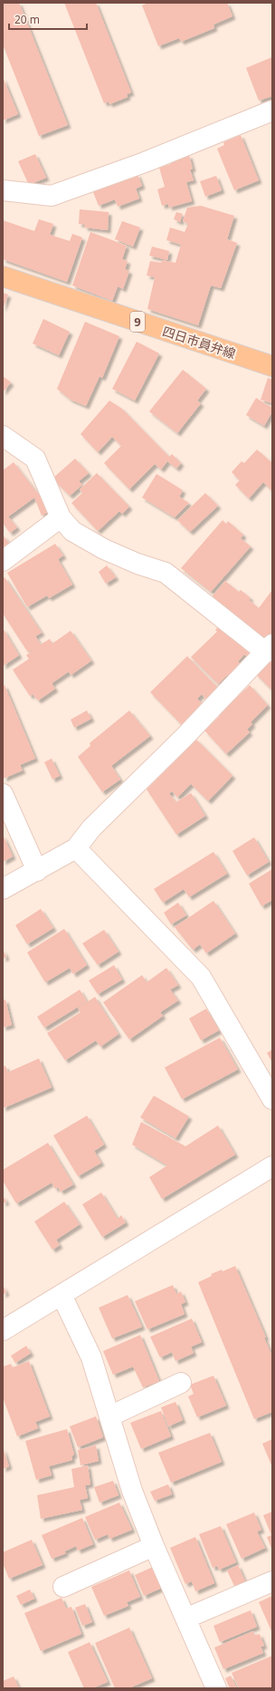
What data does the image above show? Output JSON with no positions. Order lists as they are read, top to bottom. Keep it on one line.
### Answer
{"streets":{"main road":["9","四日市員弁線"]},"scale_bar":"20 m"}
